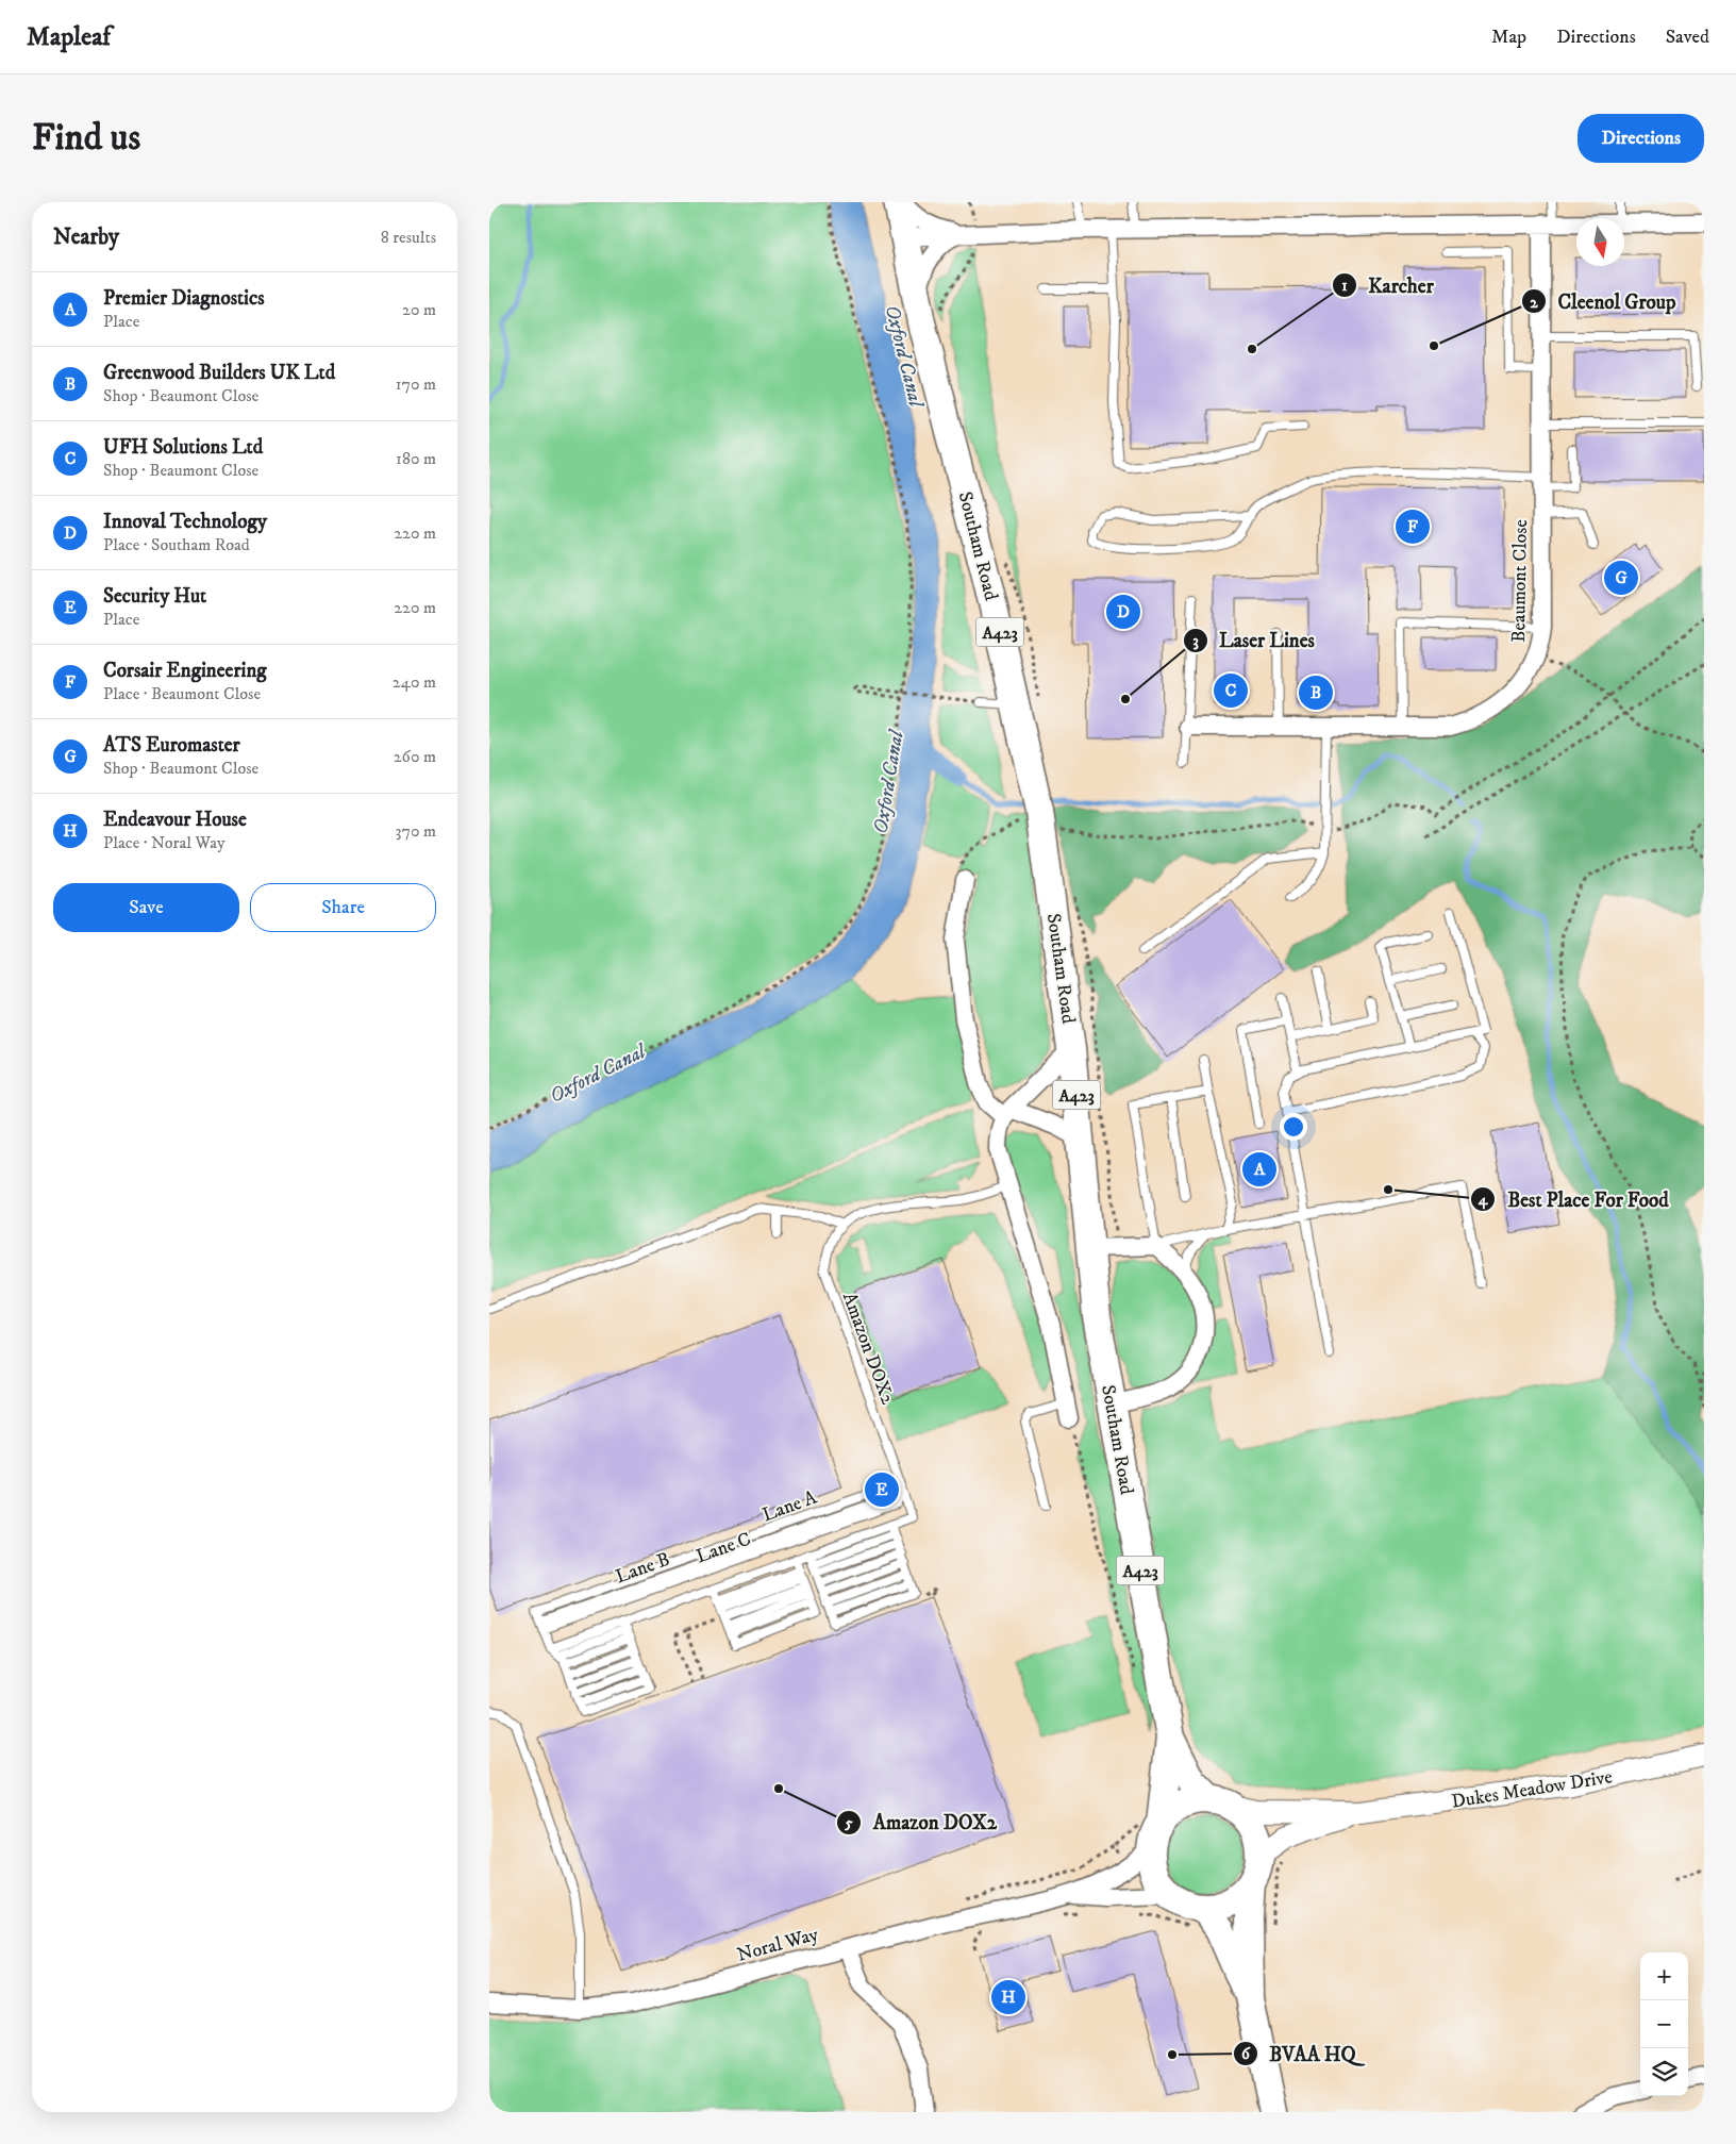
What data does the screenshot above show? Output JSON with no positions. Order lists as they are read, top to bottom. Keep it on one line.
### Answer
{"streets":{"highway":["Southam Road","A423"],"street":["Beaumont Close","Dukes Meadow Drive","Noral Way"],"lane":["Amazon DOX2","Lane A","Lane B"]},"crossings":[["Southam Road","Dukes Meadow Drive"],["Southam Road","Noral Way"],["Amazon DOX2","Lane A"],["Amazon DOX2","Lane B"],["Lane A","Lane B"],["Dukes Meadow Drive","Noral Way"]],"water":["Oxford Canal"],"places":["Cleenol Group","Karcher","Laser Lines","Best Place For Food","Amazon DOX2","BVAA HQ"],"north":"bottom","page":{"header":"Mapleaf","nav":["Map","Directions","Saved"],"buttons":["Directions",["Save","Share"]],"title":"Find us","heading":["Nearby","8 results"],"list":[{"mark":"A","name":"Premier Diagnostics","note":"Place","value":"20 m"},{"mark":"B","name":"Greenwood Builders UK Ltd","note":"Shop · Beaumont Close","value":"170 m"},{"mark":"C","name":"UFH Solutions Ltd","note":"Shop · Beaumont Close","value":"180 m"},{"mark":"D","name":"Innoval Technology","note":"Place · Southam Road","value":"220 m"},{"mark":"E","name":"Security Hut","note":"Place","value":"220 m"},{"mark":"F","name":"Corsair Engineering","note":"Place · Beaumont Close","value":"240 m"},{"mark":"G","name":"ATS Euromaster","note":"Shop · Beaumont Close","value":"260 m"},{"mark":"H","name":"Endeavour House","note":"Place · Noral Way","value":"370 m"}],"pins":["F","G","D","C","B","A","E","H"],"map_buttons":["+","−"]}}
